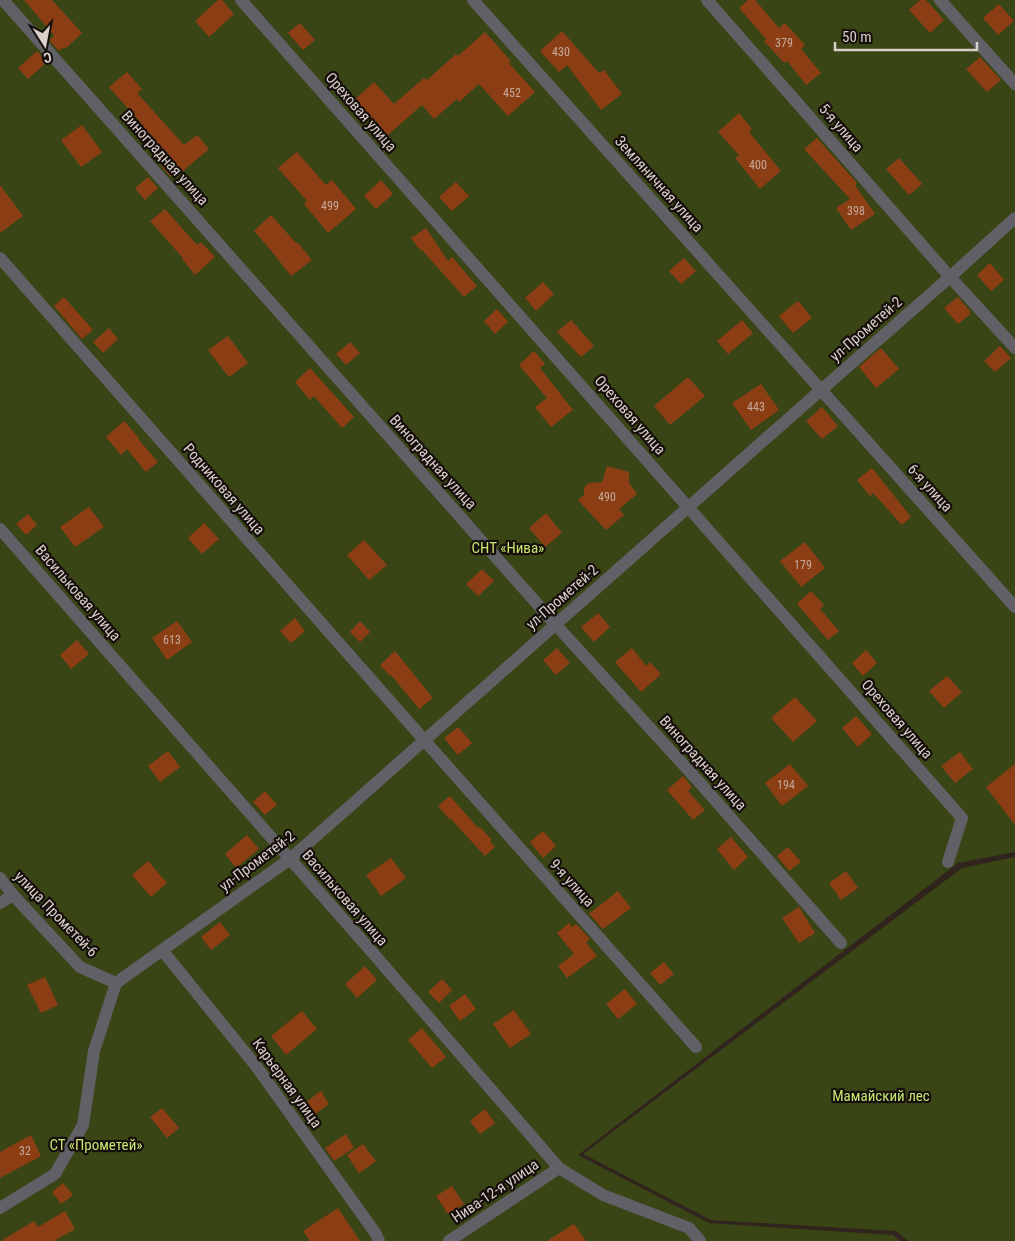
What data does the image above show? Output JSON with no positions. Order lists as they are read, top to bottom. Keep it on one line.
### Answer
{"streets":{"street":["Ореховая улица","5-я улица","Виноградная улица","Земляничная улица","ул-Прометей-2","6-я улица","Родниковая улица","Васильковая улица","9-я улица","улица Прометей-6","Карьерная улица","Нива-12-я улица"]},"crossings":[["Ореховая улица","ул-Прометей-2"],["5-я улица","ул-Прометей-2"],["Виноградная улица","ул-Прометей-2"],["Земляничная улица","ул-Прометей-2"],["Земляничная улица","6-я улица"],["ул-Прометей-2","6-я улица"],["ул-Прометей-2","Родниковая улица"],["ул-Прометей-2","Васильковая улица"],["ул-Прометей-2","9-я улица"],["ул-Прометей-2","улица Прометей-6"],["ул-Прометей-2","Карьерная улица"],["Родниковая улица","9-я улица"],["Васильковая улица","Нива-12-я улица"]],"parks":["СНТ «Нива»","Мамайский лес","СТ «Прометей»"],"house_numbers":["379","430","452","400","499","398","443","490","179","613","194","32"],"scale_bar":"50 m","north":"bottom"}
